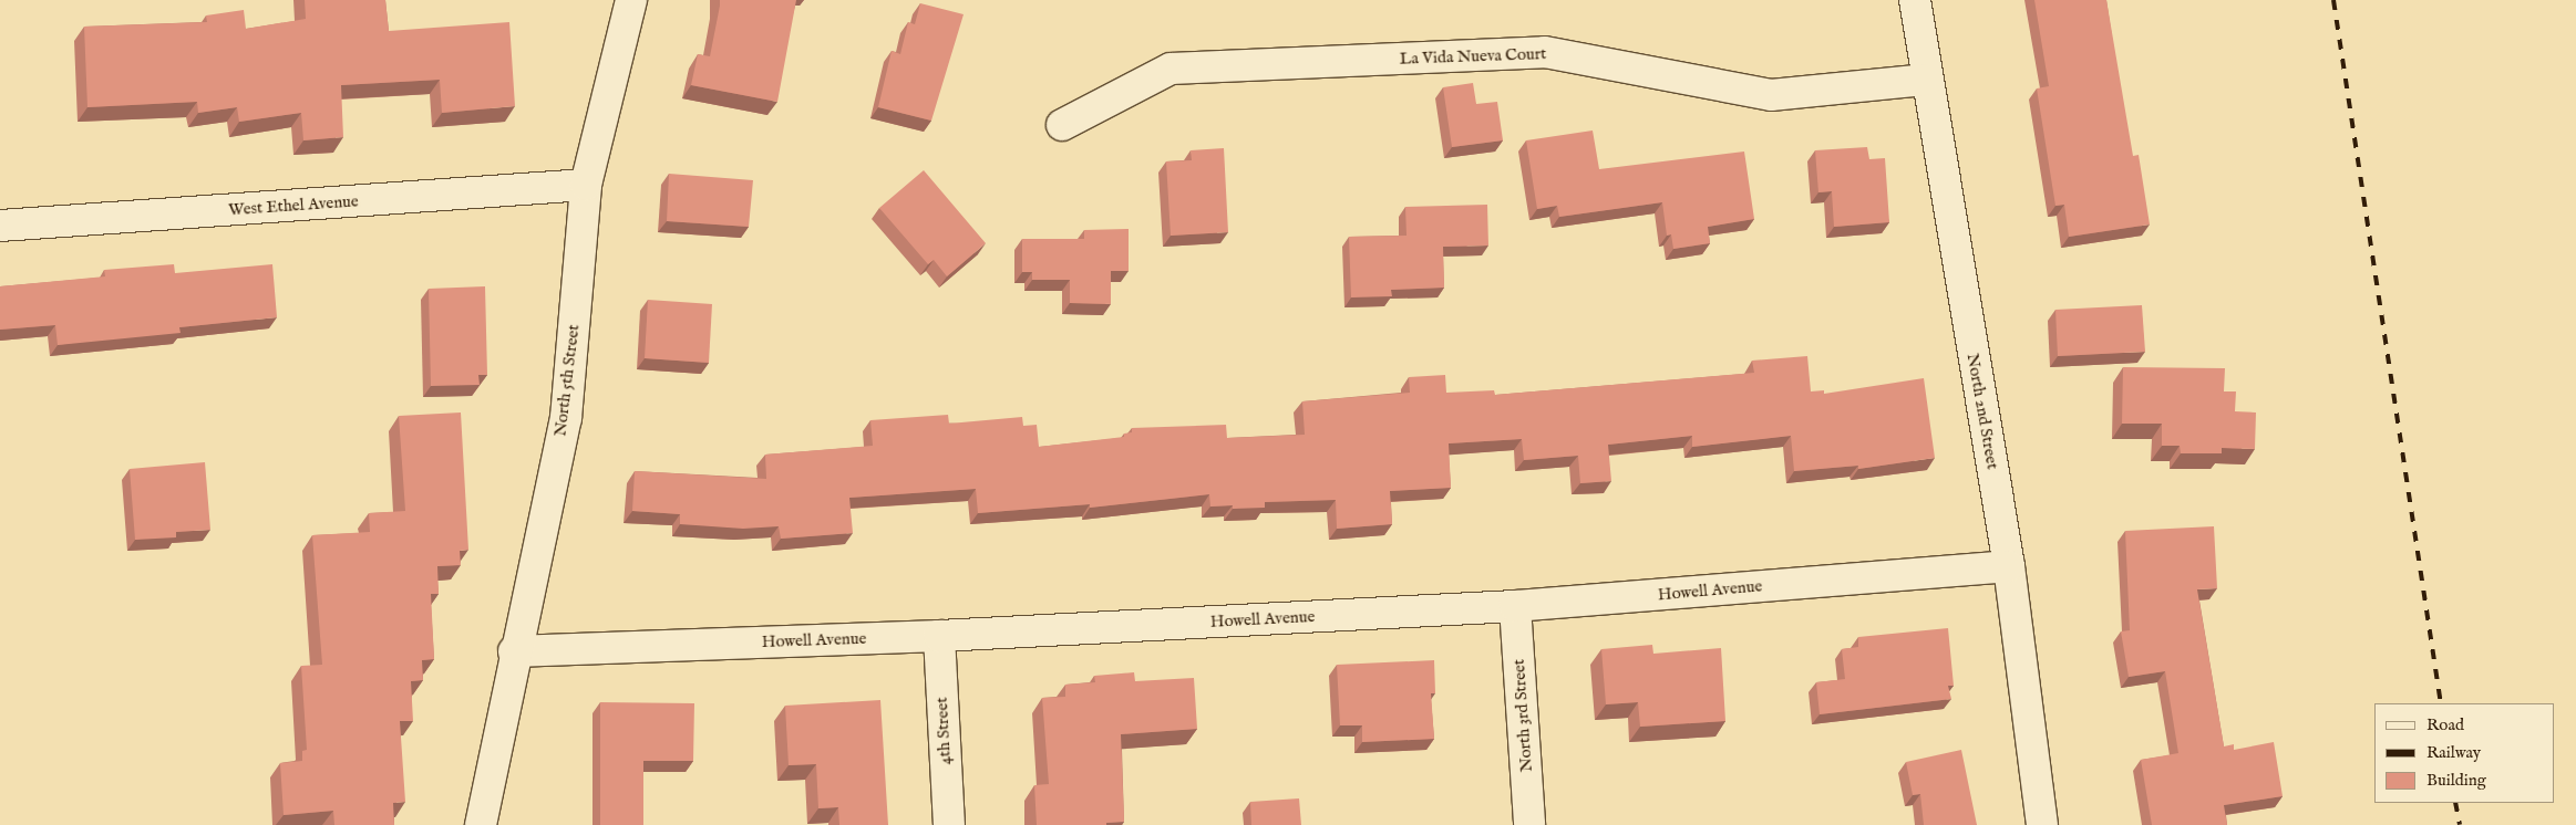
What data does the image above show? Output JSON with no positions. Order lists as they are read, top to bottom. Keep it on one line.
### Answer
{"streets":{"street":["La Vida Nueva Court","West Ethel Avenue","North 5th Street","North 2nd Street","Howell Avenue","North 3rd Street","4th Street"]},"crossings":[["La Vida Nueva Court","North 2nd Street"],["West Ethel Avenue","North 5th Street"],["North 5th Street","Howell Avenue"],["North 2nd Street","Howell Avenue"],["Howell Avenue","North 3rd Street"],["Howell Avenue","4th Street"]],"legend":["Road","Railway","Building"]}
